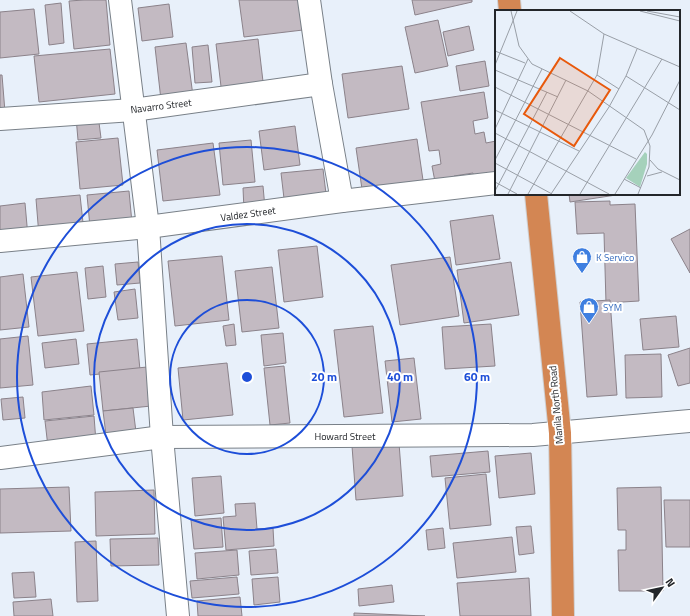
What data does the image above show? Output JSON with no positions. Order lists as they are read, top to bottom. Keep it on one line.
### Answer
{"streets":{"highway":["Manila North Road"],"street":["Navarro Street","Valdez Street","Howard Street"]},"crossings":[["Manila North Road","Howard Street"]],"places":{"shop":["K Servico","SYM"]},"north":"top right","rings":["20 m","40 m","60 m"]}
